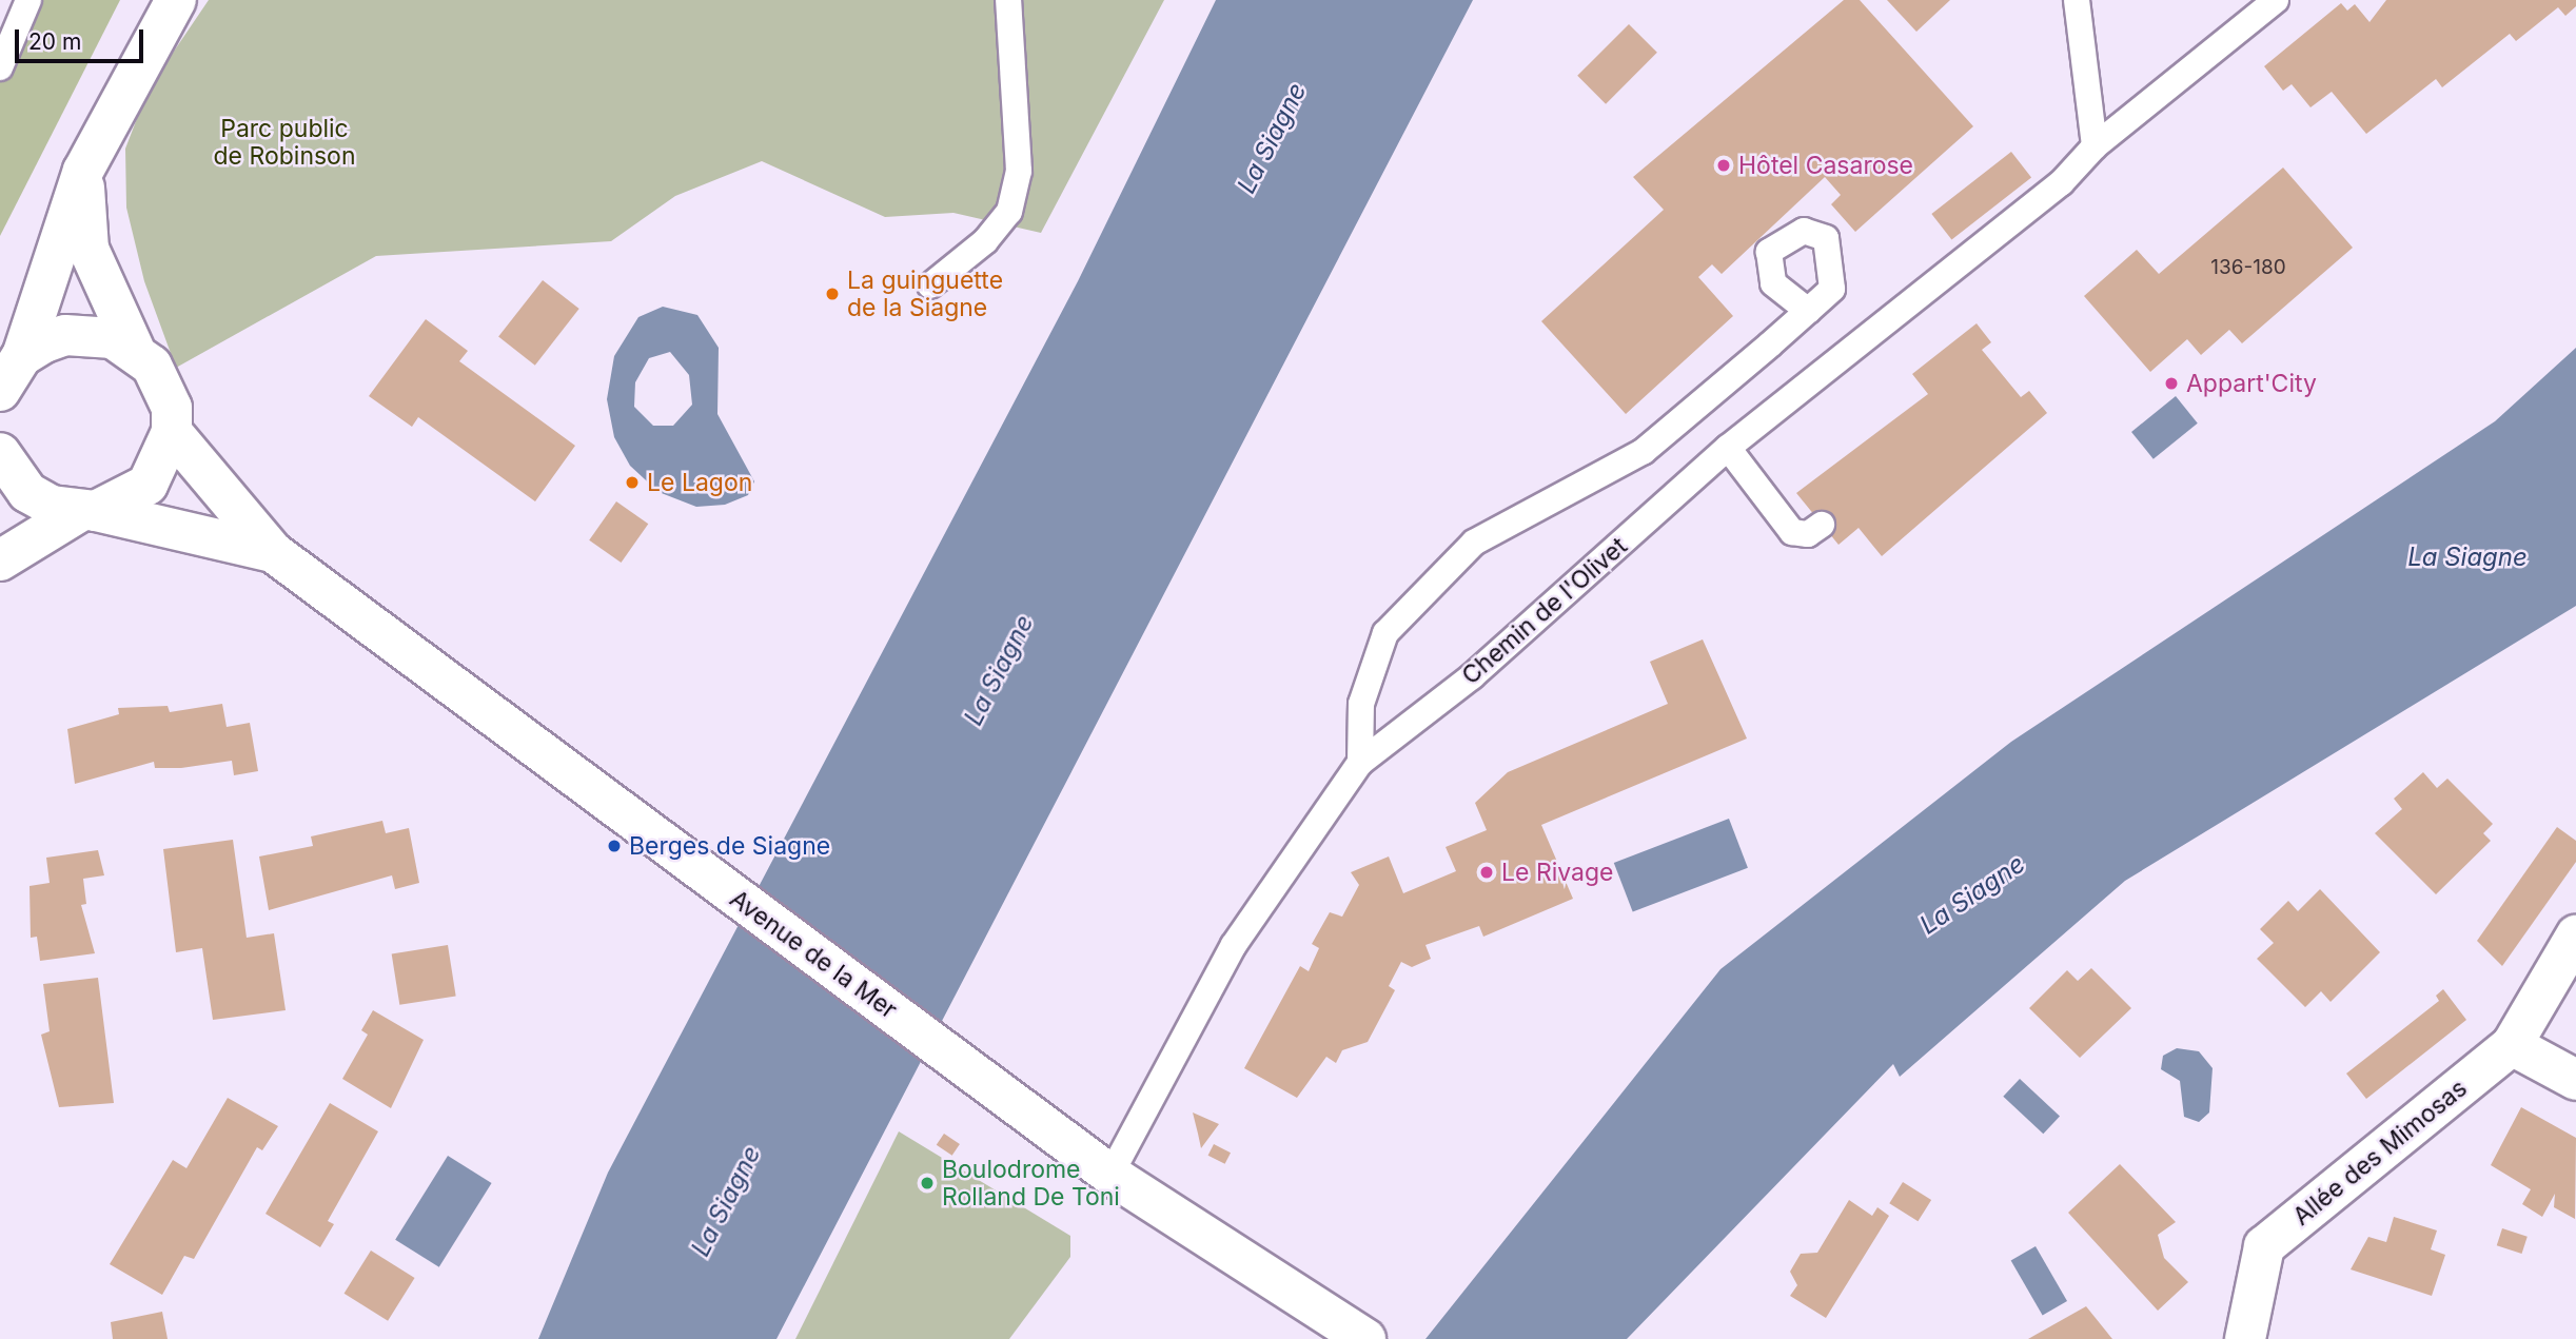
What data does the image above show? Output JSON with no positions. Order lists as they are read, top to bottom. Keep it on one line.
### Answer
{"streets":{"main road":["Avenue de la Mer","Allée des Mimosas"],"lane":["Chemin de l'Olivet"]},"crossings":[["Chemin de l'Olivet","Avenue de la Mer"]],"water":["La Siagne"],"parks":["Parc public de Robinson"],"places":["Hôtel Casarose","La guinguette de la Siagne","Appart'City","Le Lagon","Berges de Siagne","Le Rivage","Boulodrome Rolland De Toni"],"house_numbers":["136-180"],"scale_bar":"20 m"}
